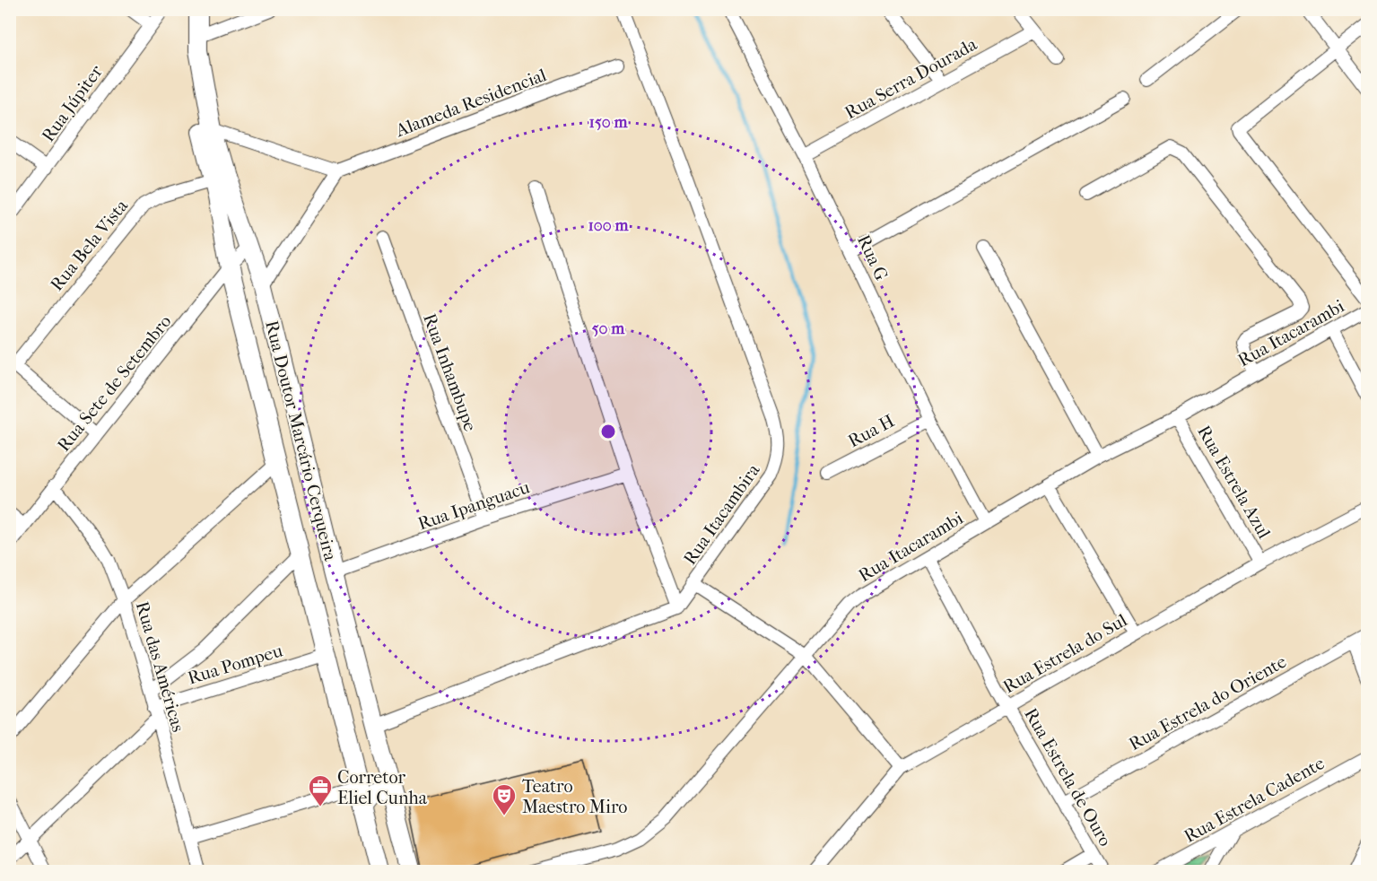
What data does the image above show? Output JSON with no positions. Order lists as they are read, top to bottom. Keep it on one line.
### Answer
{"streets":{"street":["Rua Serra Dourada","Alameda Residencial","Rua Júpiter","Rua Bela Vista","Rua G","Rua Itacarambi","Rua Inhambupe","Rua Sete de Setembro","Rua H","Rua Doutor Marcário Cerqueira","Rua Estrela Azul","Rua Ipanguacu","Rua Itacambira","Rua Estrela do Sul","Rua Pompeu","Rua das Américas","Rua Estrela do Oriente","Rua Estrela de Ouro","Rua Estrela Cadente"]},"crossings":[["Rua Serra Dourada","Rua G"],["Rua Bela Vista","Rua Doutor Marcário Cerqueira"],["Rua G","Rua Itacarambi"],["Rua G","Rua H"],["Rua Itacarambi","Rua Estrela Azul"],["Rua Itacarambi","Rua Estrela de Ouro"],["Rua Inhambupe","Rua Ipanguacu"],["Rua Sete de Setembro","Rua Doutor Marcário Cerqueira"],["Rua Sete de Setembro","Rua das Américas"],["Rua Doutor Marcário Cerqueira","Rua Ipanguacu"],["Rua Doutor Marcário Cerqueira","Rua Pompeu"],["Rua Estrela Azul","Rua Estrela do Sul"],["Rua Estrela do Sul","Rua Estrela de Ouro"],["Rua Pompeu","Rua das Américas"],["Rua Estrela do Oriente","Rua Estrela de Ouro"]],"places":{"office":["Corretor Eliel Cunha"],"theatre":["Teatro Maestro Miro"]},"rings":["150 m","100 m","50 m"]}
